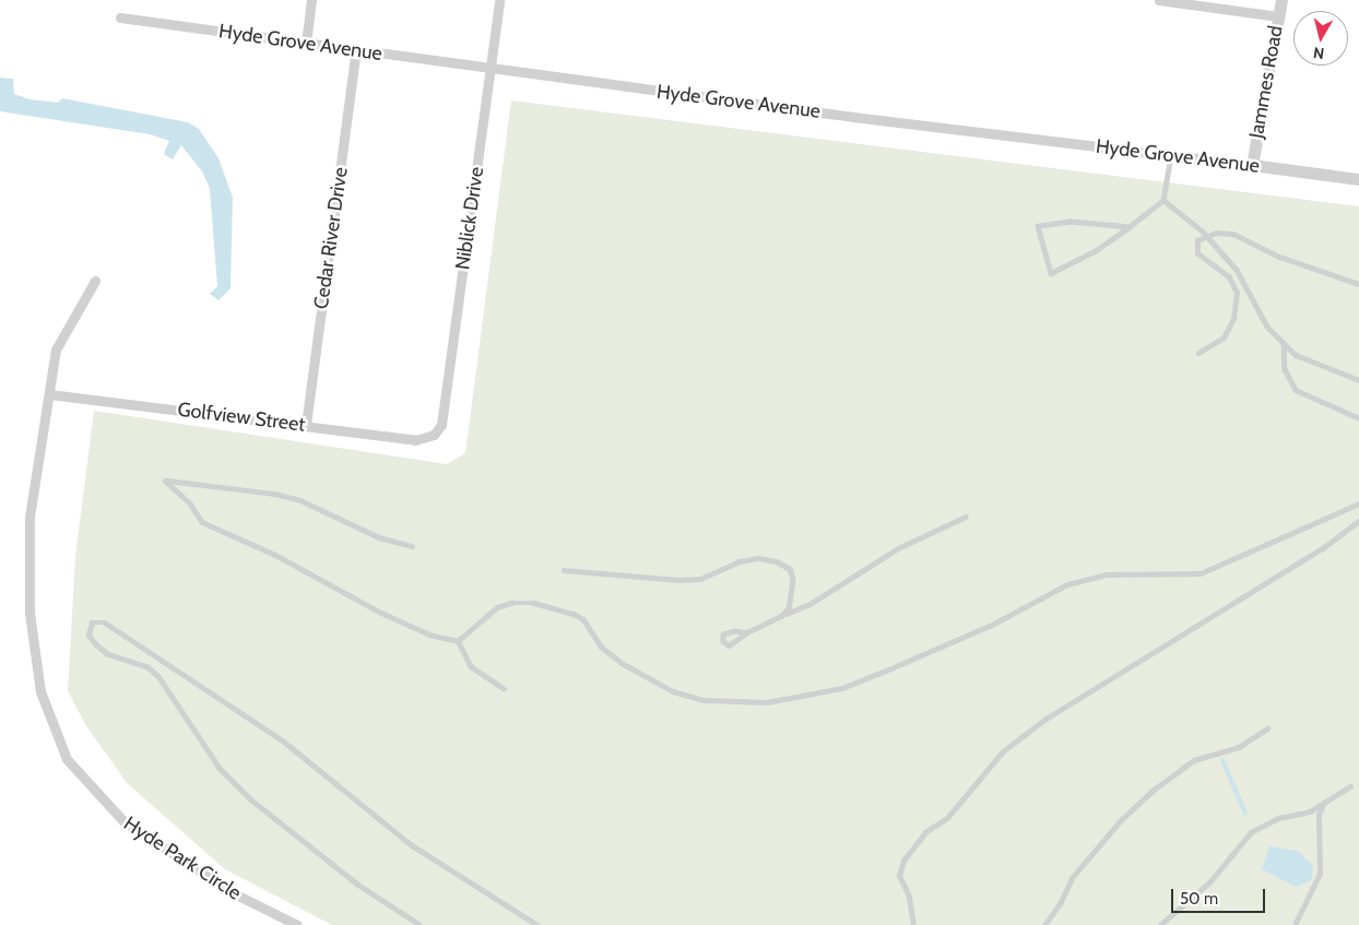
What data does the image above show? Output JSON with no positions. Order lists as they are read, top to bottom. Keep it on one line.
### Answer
{"streets":{"street":["Hyde Grove Avenue","Jammes Road","Niblick Drive","Cedar River Drive","Golfview Street","Hyde Park Circle"]},"crossings":[["Hyde Grove Avenue","Jammes Road"],["Hyde Grove Avenue","Niblick Drive"],["Hyde Grove Avenue","Cedar River Drive"],["Niblick Drive","Golfview Street"],["Cedar River Drive","Golfview Street"],["Golfview Street","Hyde Park Circle"]],"scale_bar":"50 m","north":"bottom"}
